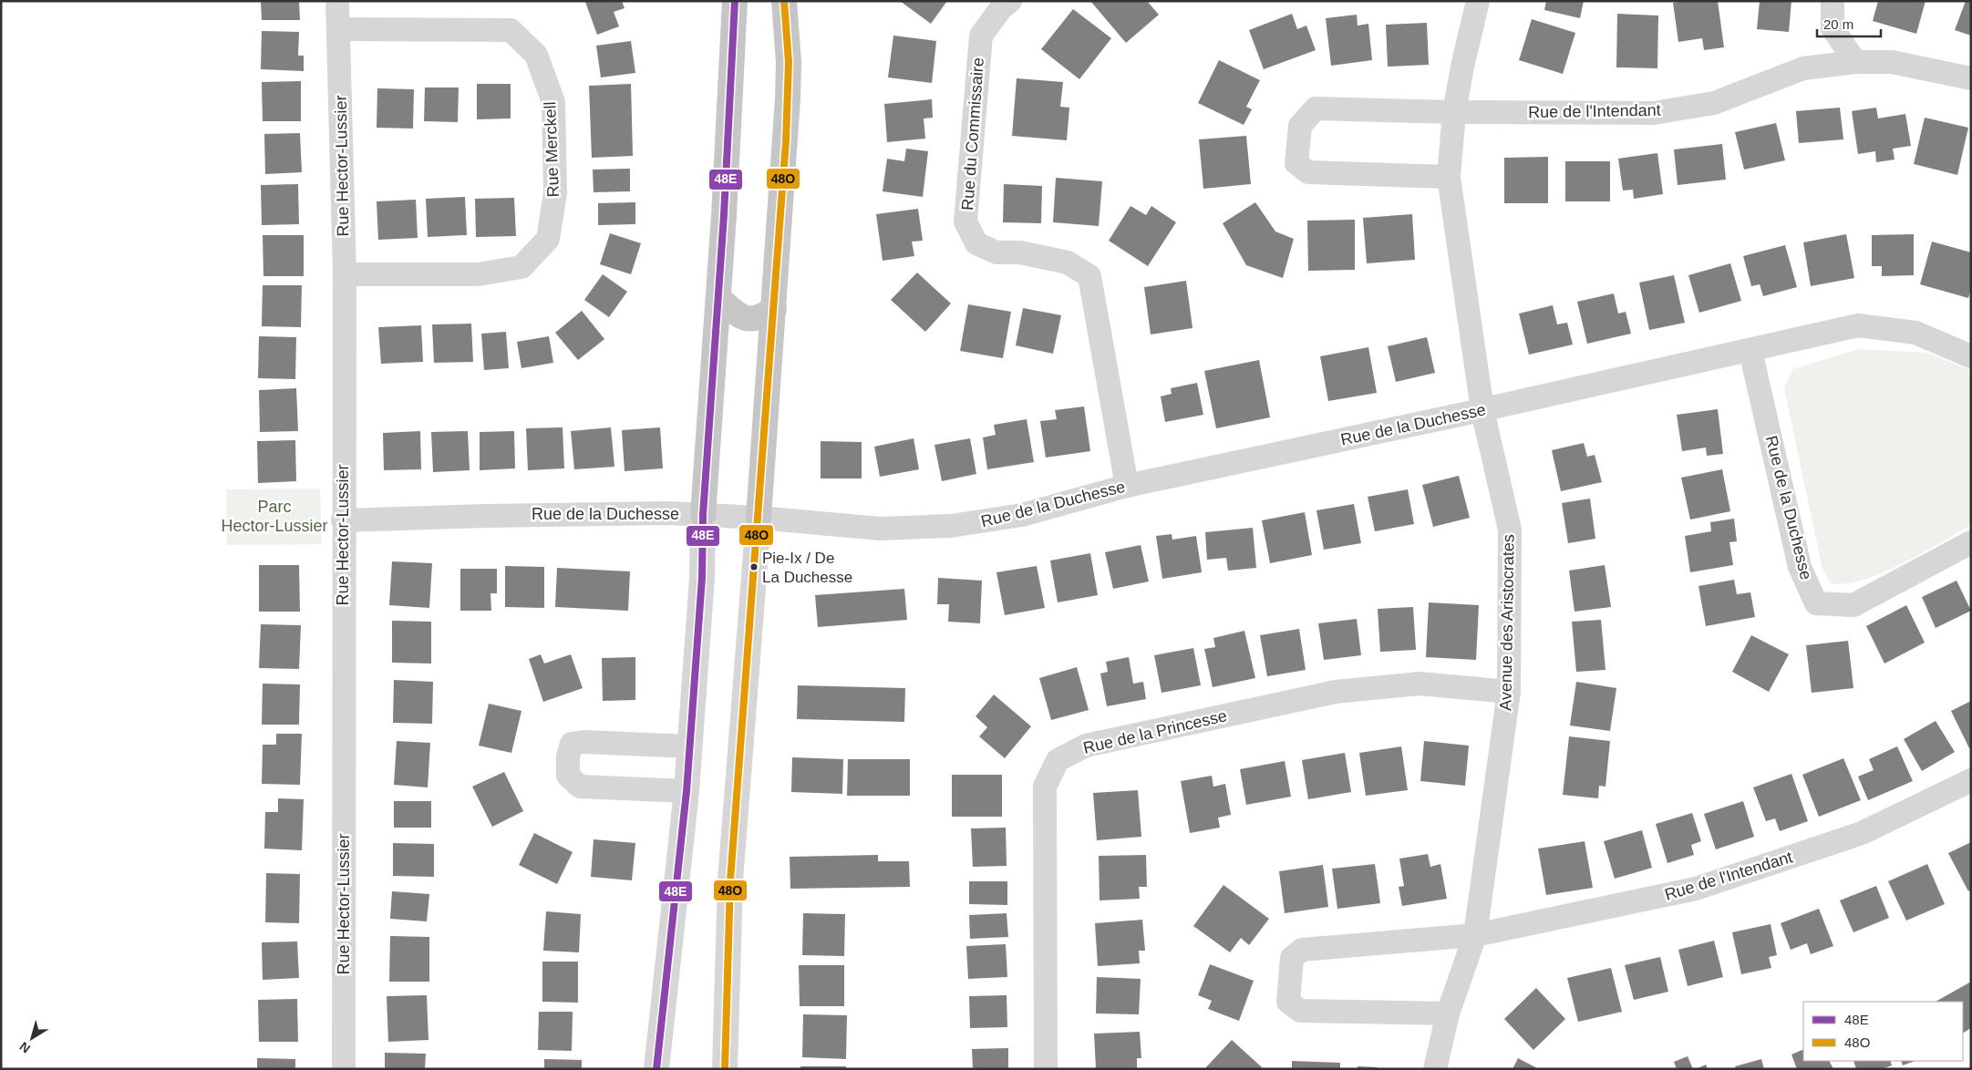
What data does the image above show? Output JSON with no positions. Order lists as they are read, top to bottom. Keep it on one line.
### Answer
{"streets":{"street":["Rue de l'Intendant","Rue du Commissaire","Rue Merckell","Rue Hector-Lussier","Rue de la Duchesse","Avenue des Aristocrates","Rue de la Princesse"]},"crossings":[["Rue de l'Intendant","Avenue des Aristocrates"],["Rue du Commissaire","Rue de la Duchesse"],["Rue Merckell","Rue Hector-Lussier"],["Rue Hector-Lussier","Rue de la Duchesse"],["Rue de la Duchesse","Avenue des Aristocrates"],["Avenue des Aristocrates","Rue de la Princesse"]],"parks":["Parc Hector-Lussier"],"places":["Pie-Ix / De La Duchesse"],"lines":["transit line 48E","transit line 48O"],"legend":["48E","48O"],"scale_bar":"20 m","north":"bottom left"}
